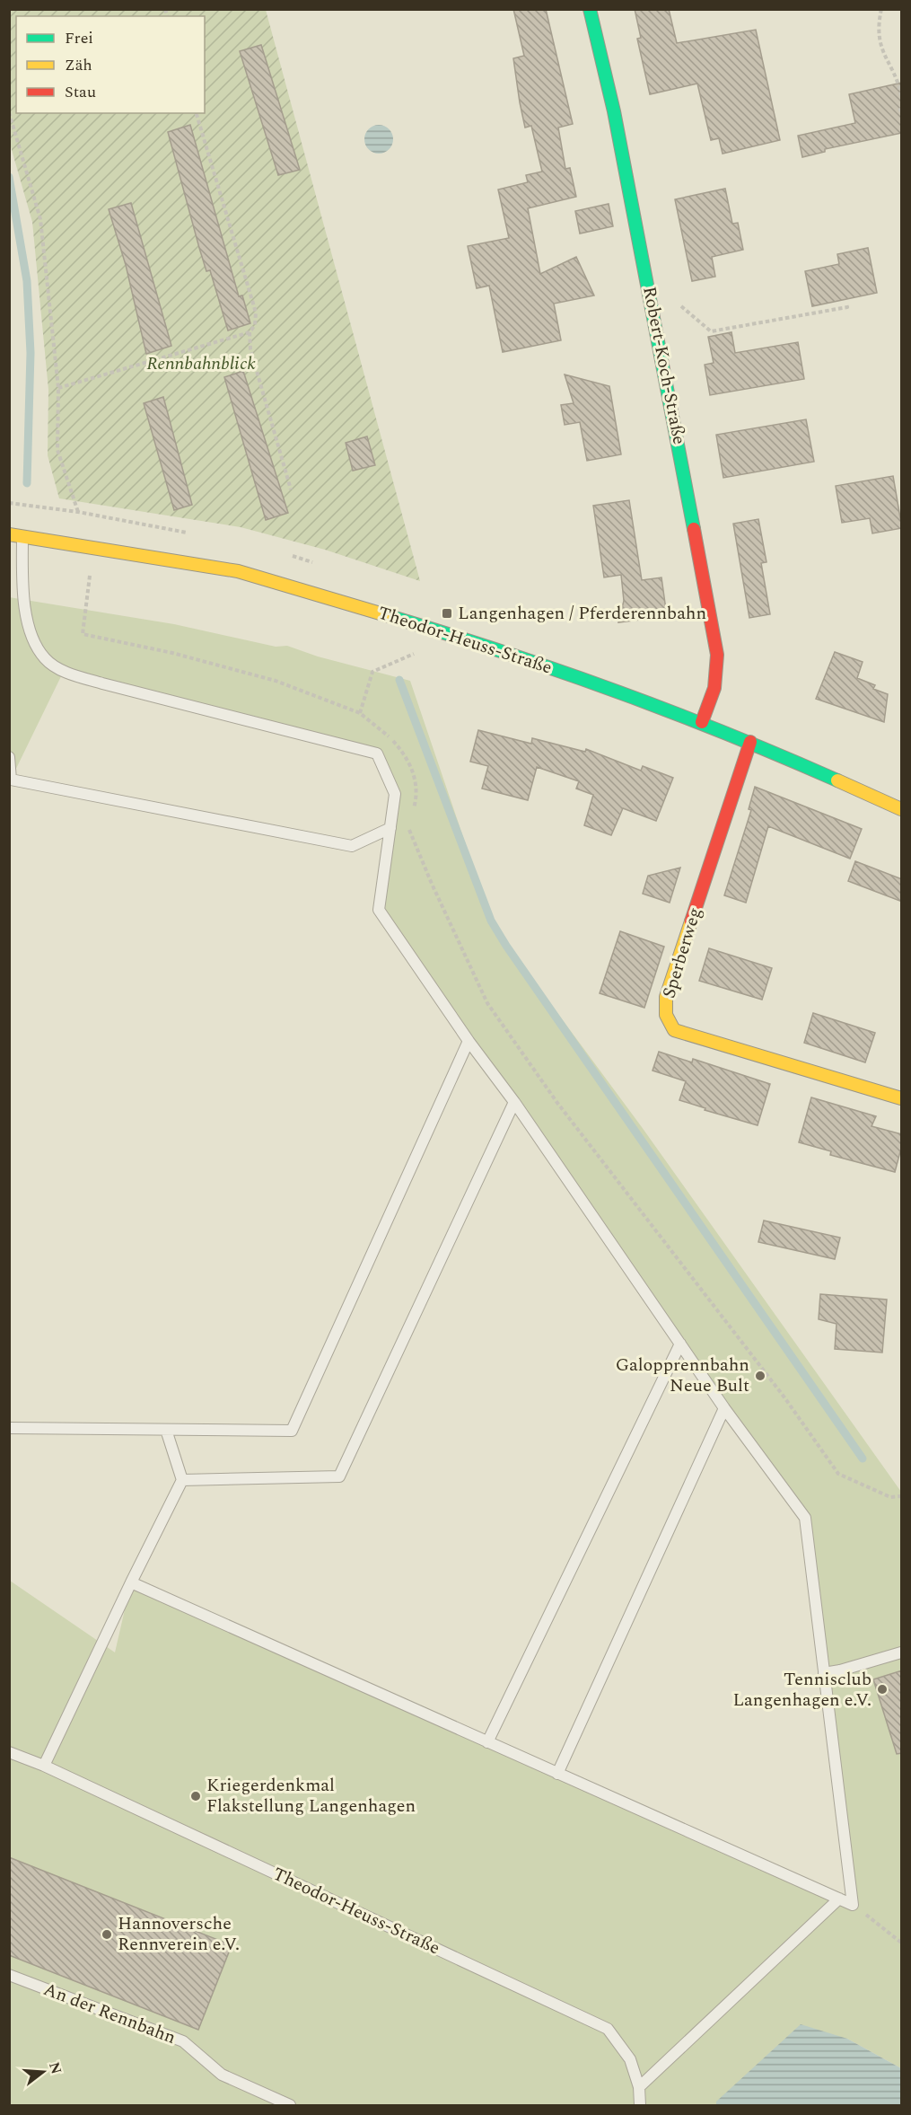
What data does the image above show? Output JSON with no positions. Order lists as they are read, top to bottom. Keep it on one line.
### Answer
{"streets":{"street":["Robert-Koch-Straße","Theodor-Heuss-Straße","Sperberweg"],"lane":["An der Rennbahn"]},"crossings":[["Robert-Koch-Straße","Theodor-Heuss-Straße"],["Theodor-Heuss-Straße","Sperberweg"]],"parks":["Rennbahnblick"],"places":{"transit":["Langenhagen / Pferderennbahn"],"other":["Galopprennbahn Neue Bult","Tennisclub Langenhagen e.V.","Kriegerdenkmal Flakstellung Langenhagen","Hannoversche Rennverein e.V."]},"legend":["Frei","Zäh","Stau"],"north":"right"}
